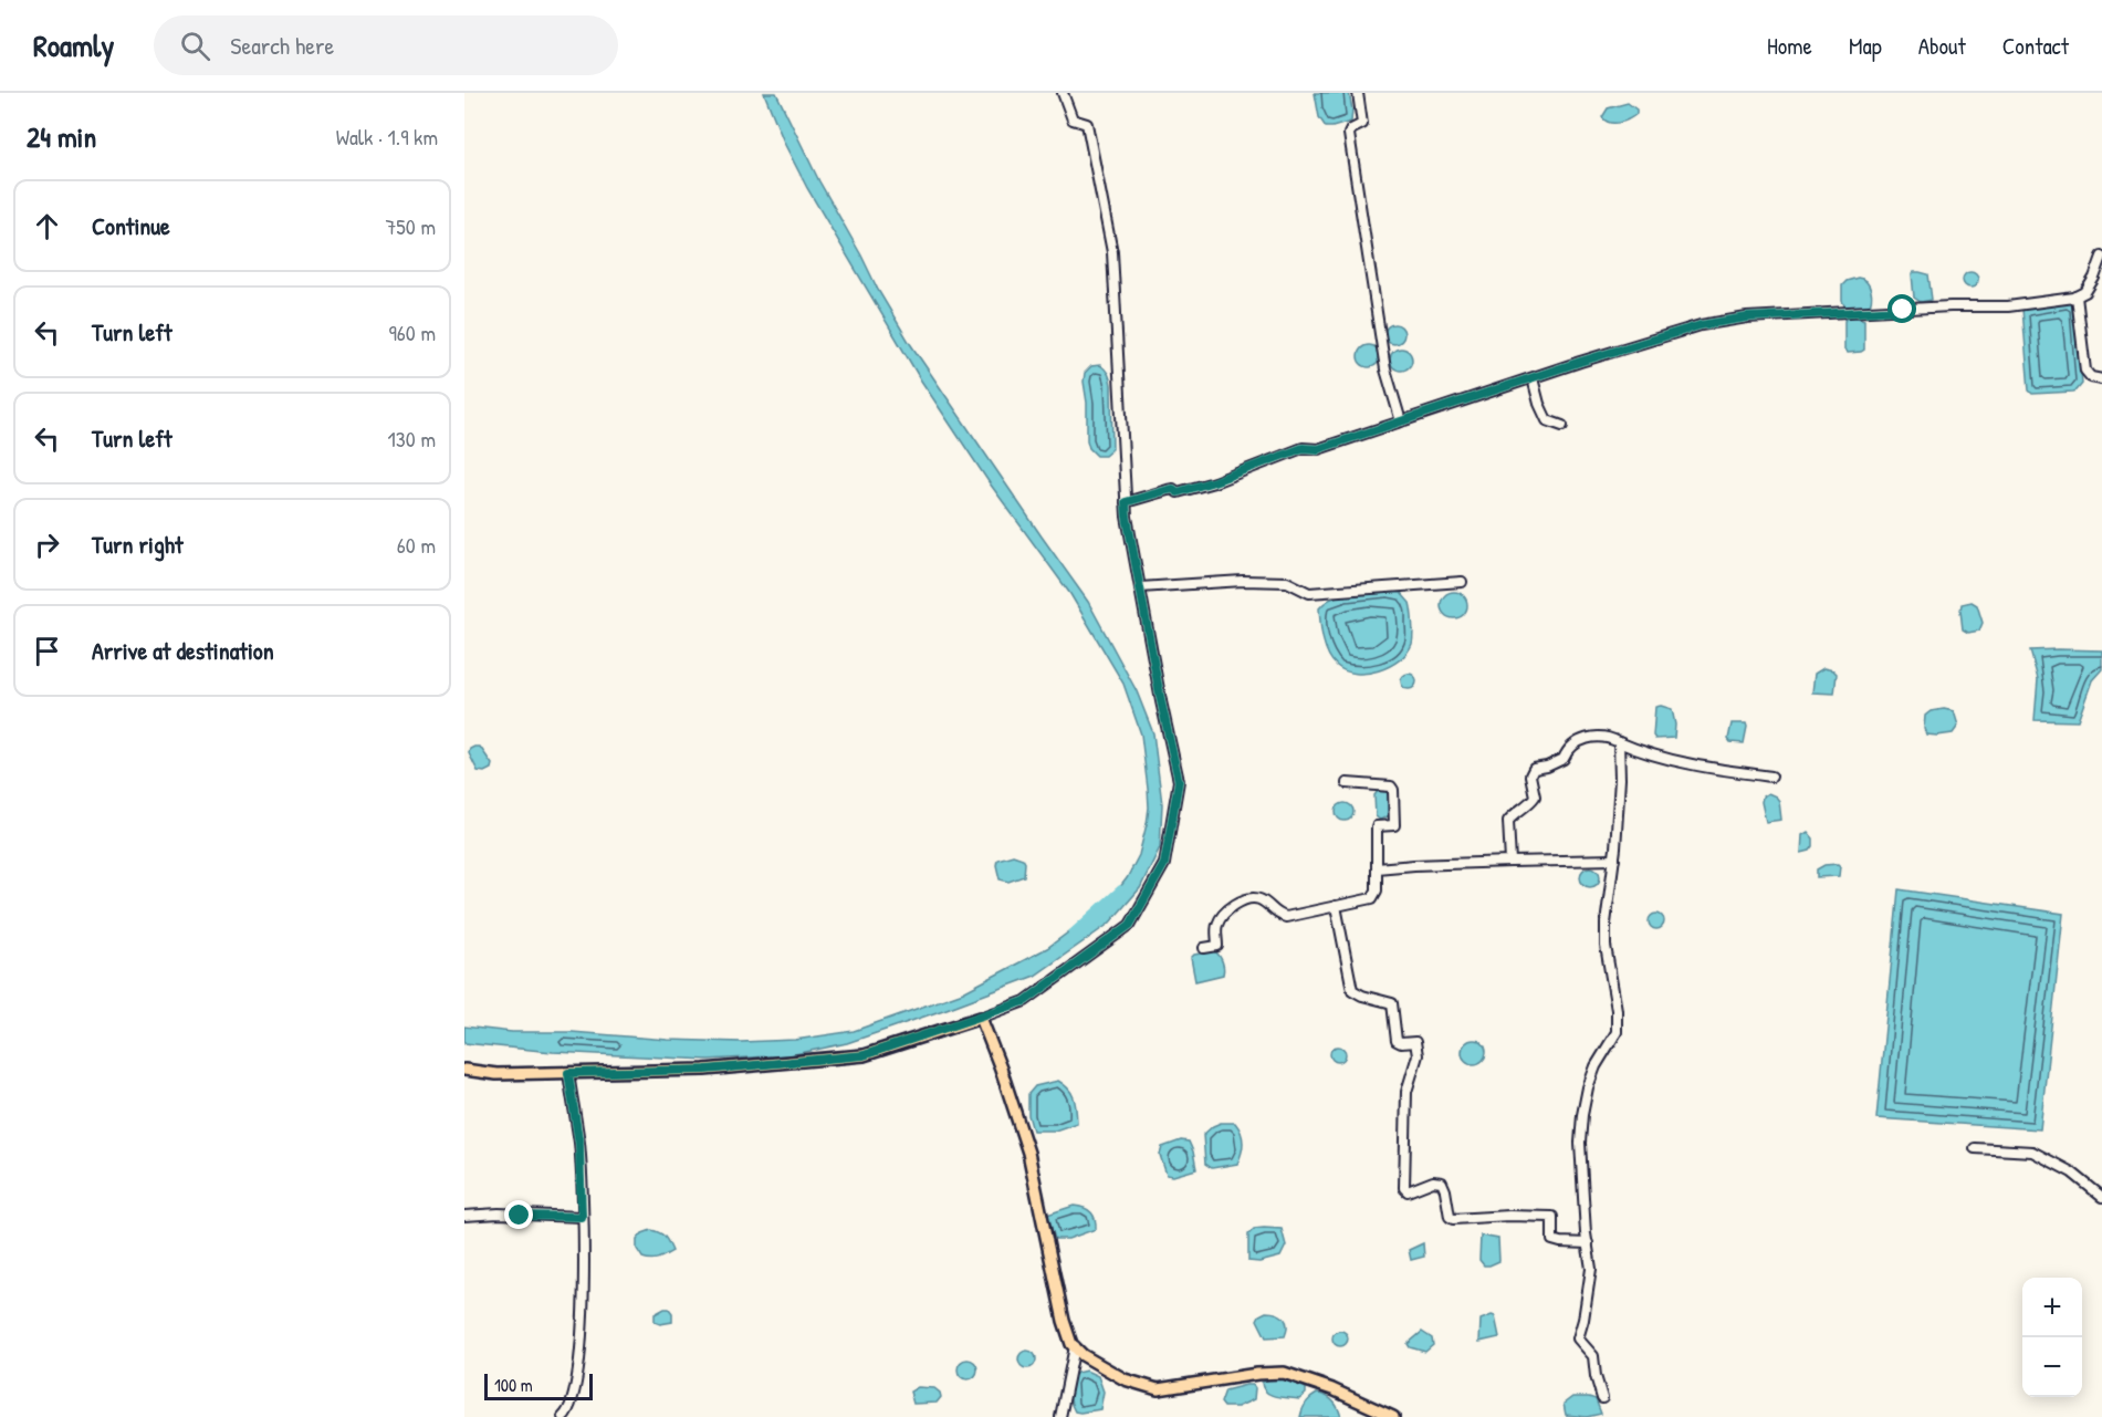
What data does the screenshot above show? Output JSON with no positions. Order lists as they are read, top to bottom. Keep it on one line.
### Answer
{"scale_bar":"100 m","page":{"header":"Roamly","search":"Search here","nav":["Home","Map","About","Contact"],"heading":["24 min","Walk · 1.9 km"],"list":[["Continue","750 m"],["Turn left","960 m"],["Turn left","130 m"],["Turn right","60 m"],"Arrive at destination"],"map_buttons":["+","−"],"scale":"100 m"}}
